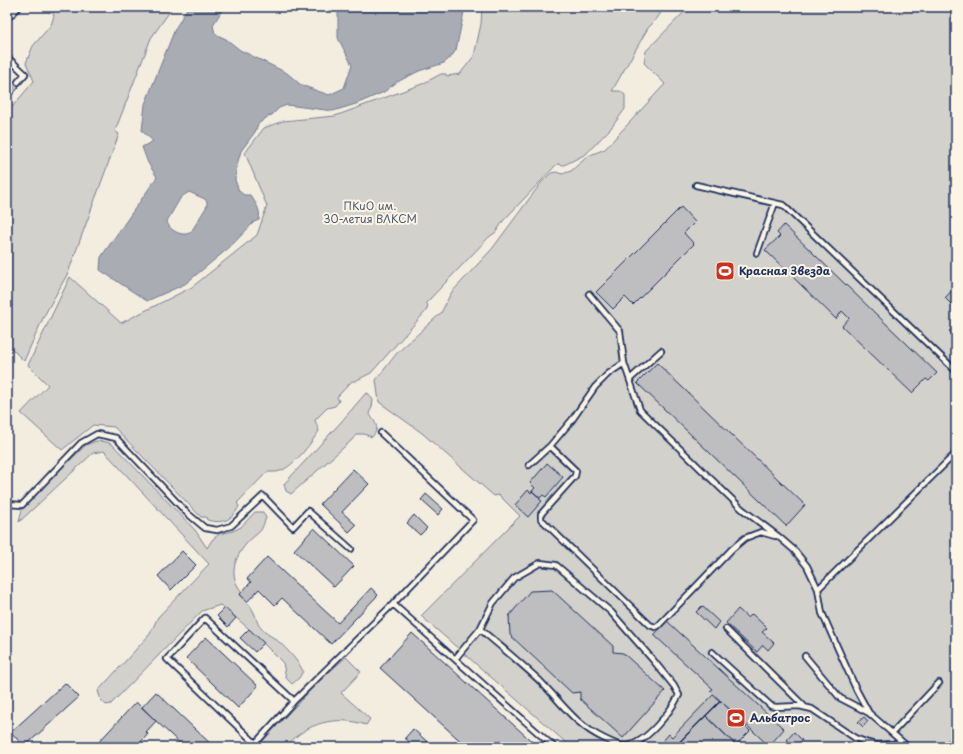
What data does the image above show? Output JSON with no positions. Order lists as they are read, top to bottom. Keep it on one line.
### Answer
{"parks":["ПКиО им. 30-летия ВЛКСМ"],"places":{"sports":["Красная Звезда","Альбатрос"]}}
